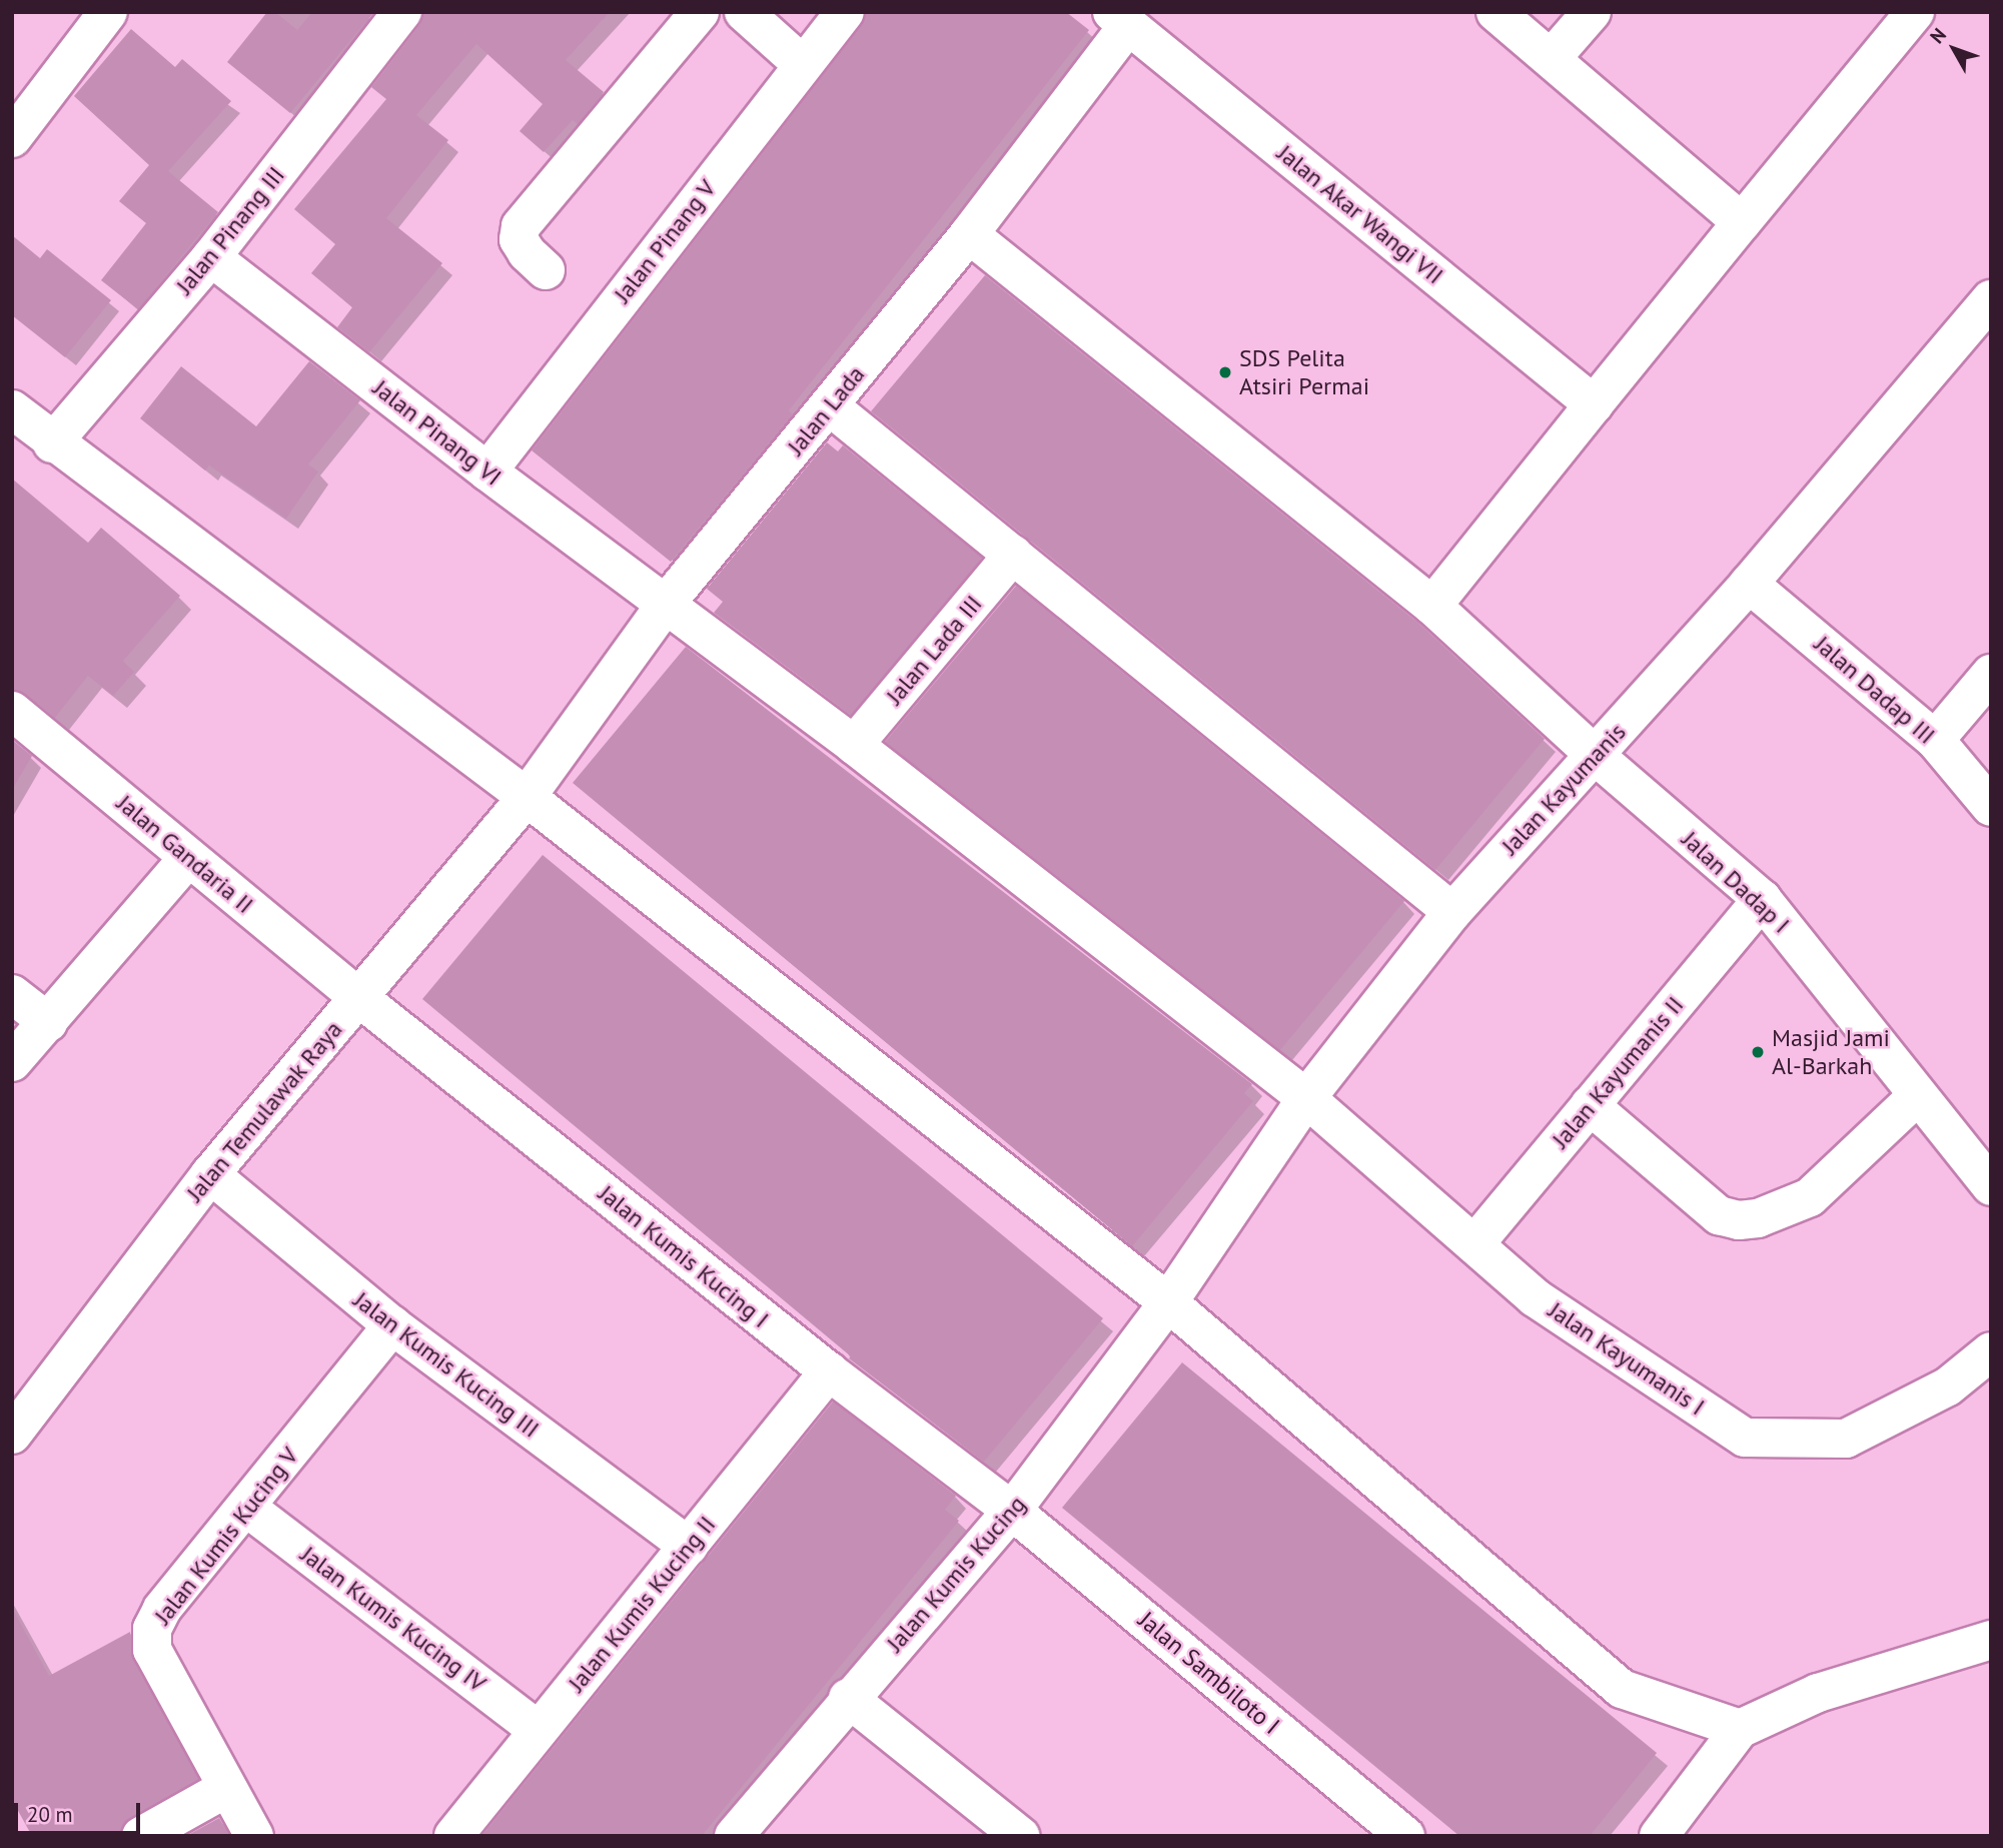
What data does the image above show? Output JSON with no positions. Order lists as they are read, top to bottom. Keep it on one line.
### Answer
{"streets":{"street":["Jalan Akar Wangi VII","Jalan Pinang III","Jalan Pinang V","Jalan Lada","Jalan Pinang VI","Jalan Lada III","Jalan Dadap III","Jalan Kayumanis","Jalan Gandaria II","Jalan Dadap I","Jalan Kayumanis II","Jalan Temulawak Raya","Jalan Kumis Kucing I","Jalan Kayumanis I","Jalan Kumis Kucing III","Jalan Kumis Kucing V","Jalan Kumis Kucing","Jalan Kumis Kucing II","Jalan Kumis Kucing IV","Jalan Sambiloto I"]},"crossings":[["Jalan Akar Wangi VII","Jalan Lada"],["Jalan Pinang III","Jalan Pinang VI"],["Jalan Pinang V","Jalan Pinang VI"],["Jalan Lada","Jalan Pinang VI"],["Jalan Lada","Jalan Dadap I"],["Jalan Lada","Jalan Temulawak Raya"],["Jalan Pinang VI","Jalan Lada III"],["Jalan Pinang VI","Jalan Kayumanis I"],["Jalan Lada III","Jalan Kayumanis I"],["Jalan Dadap III","Jalan Kayumanis"],["Jalan Kayumanis","Jalan Dadap I"],["Jalan Kayumanis","Jalan Kayumanis I"],["Jalan Kayumanis","Jalan Kumis Kucing"],["Jalan Gandaria II","Jalan Temulawak Raya"],["Jalan Gandaria II","Jalan Kumis Kucing I"],["Jalan Dadap I","Jalan Kayumanis II"],["Jalan Kayumanis II","Jalan Kayumanis I"],["Jalan Temulawak Raya","Jalan Kumis Kucing I"],["Jalan Temulawak Raya","Jalan Kumis Kucing III"],["Jalan Kumis Kucing I","Jalan Kumis Kucing"],["Jalan Kumis Kucing I","Jalan Kumis Kucing II"],["Jalan Kumis Kucing I","Jalan Sambiloto I"],["Jalan Kumis Kucing III","Jalan Kumis Kucing V"],["Jalan Kumis Kucing III","Jalan Kumis Kucing II"],["Jalan Kumis Kucing V","Jalan Kumis Kucing IV"],["Jalan Kumis Kucing","Jalan Sambiloto I"],["Jalan Kumis Kucing II","Jalan Kumis Kucing IV"]],"places":["SDS Pelita Atsiri Permai","Masjid Jami Al-Barkah"],"scale_bar":"20 m","north":"top left"}
